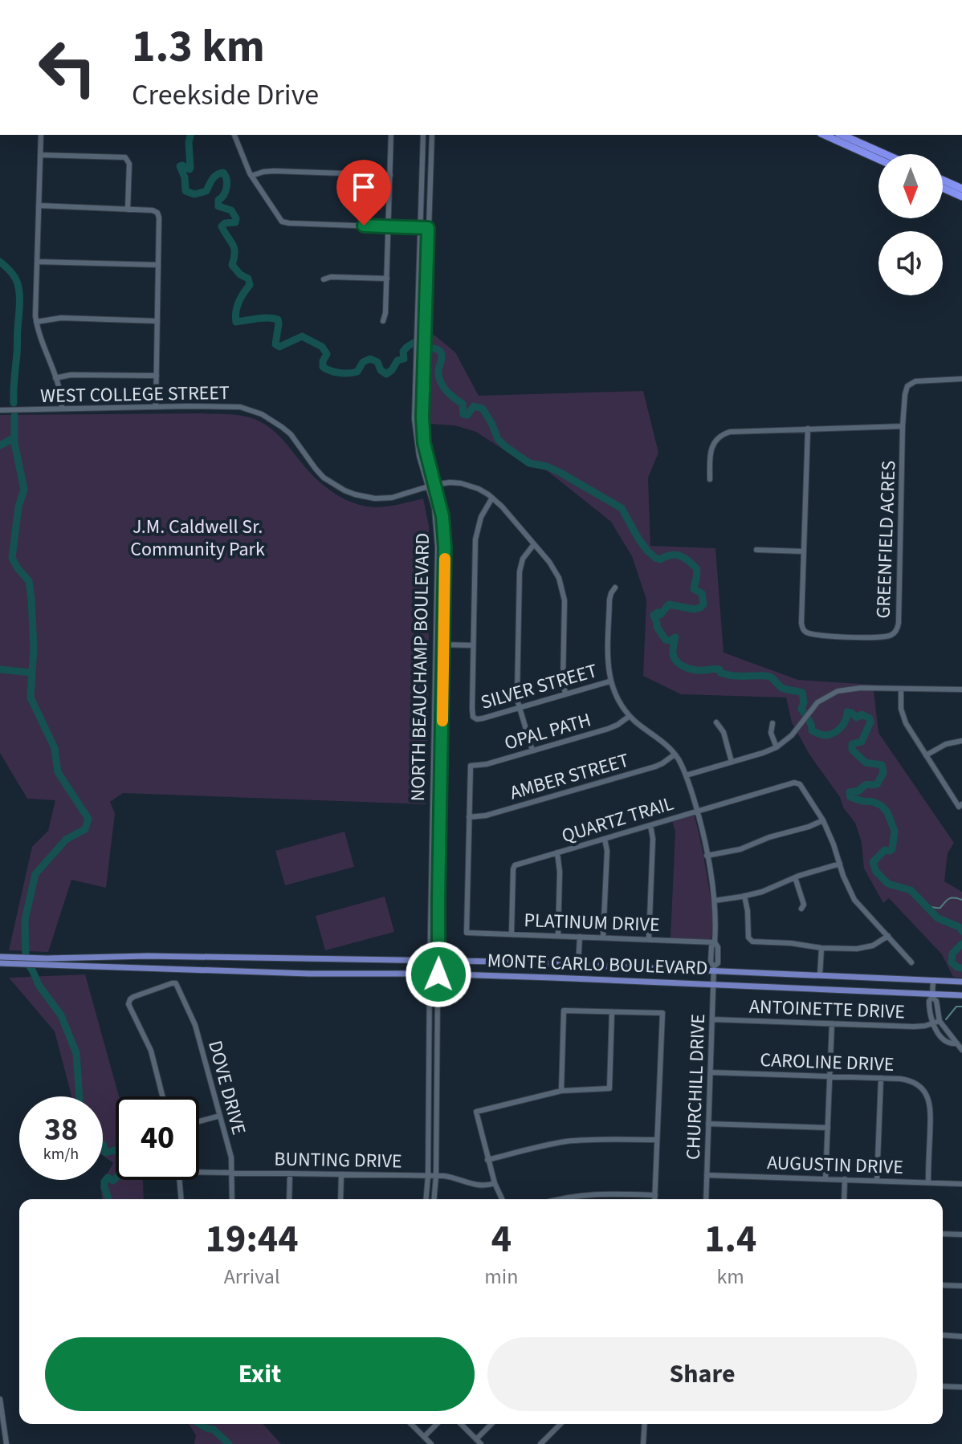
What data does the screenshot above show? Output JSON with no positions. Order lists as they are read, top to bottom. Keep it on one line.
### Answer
{"streets":{"main road":["MONTE CARLO BOULEVARD"],"street":["WEST COLLEGE STREET","GREENFIELD ACRES","NORTH BEAUCHAMP BOULEVARD","SILVER STREET","OPAL PATH","AMBER STREET","QUARTZ TRAIL","PLATINUM DRIVE","ANTOINETTE DRIVE","CAROLINE DRIVE","CHURCHILL DRIVE","DOVE DRIVE","BUNTING DRIVE","AUGUSTIN DRIVE"]},"crossings":[["WEST COLLEGE STREET","NORTH BEAUCHAMP BOULEVARD"],["NORTH BEAUCHAMP BOULEVARD","MONTE CARLO BOULEVARD"],["NORTH BEAUCHAMP BOULEVARD","BUNTING DRIVE"],["OPAL PATH","AMBER STREET"],["OPAL PATH","PLATINUM DRIVE"],["OPAL PATH","CHURCHILL DRIVE"],["AMBER STREET","PLATINUM DRIVE"],["AMBER STREET","CHURCHILL DRIVE"],["QUARTZ TRAIL","PLATINUM DRIVE"],["QUARTZ TRAIL","CHURCHILL DRIVE"],["PLATINUM DRIVE","CHURCHILL DRIVE"],["MONTE CARLO BOULEVARD","CHURCHILL DRIVE"],["ANTOINETTE DRIVE","CHURCHILL DRIVE"],["CAROLINE DRIVE","CHURCHILL DRIVE"],["CAROLINE DRIVE","AUGUSTIN DRIVE"],["CHURCHILL DRIVE","AUGUSTIN DRIVE"],["DOVE DRIVE","BUNTING DRIVE"]],"parks":["J.M. Caldwell Sr. Community Park"],"north":"bottom","page":{"turn":["1.3 km","Creekside Drive"],"speed":"38 km/h","limit":"40","eta":["19:44","Arrival","4","min","1.4","km"],"buttons":["Exit","Share"]}}
